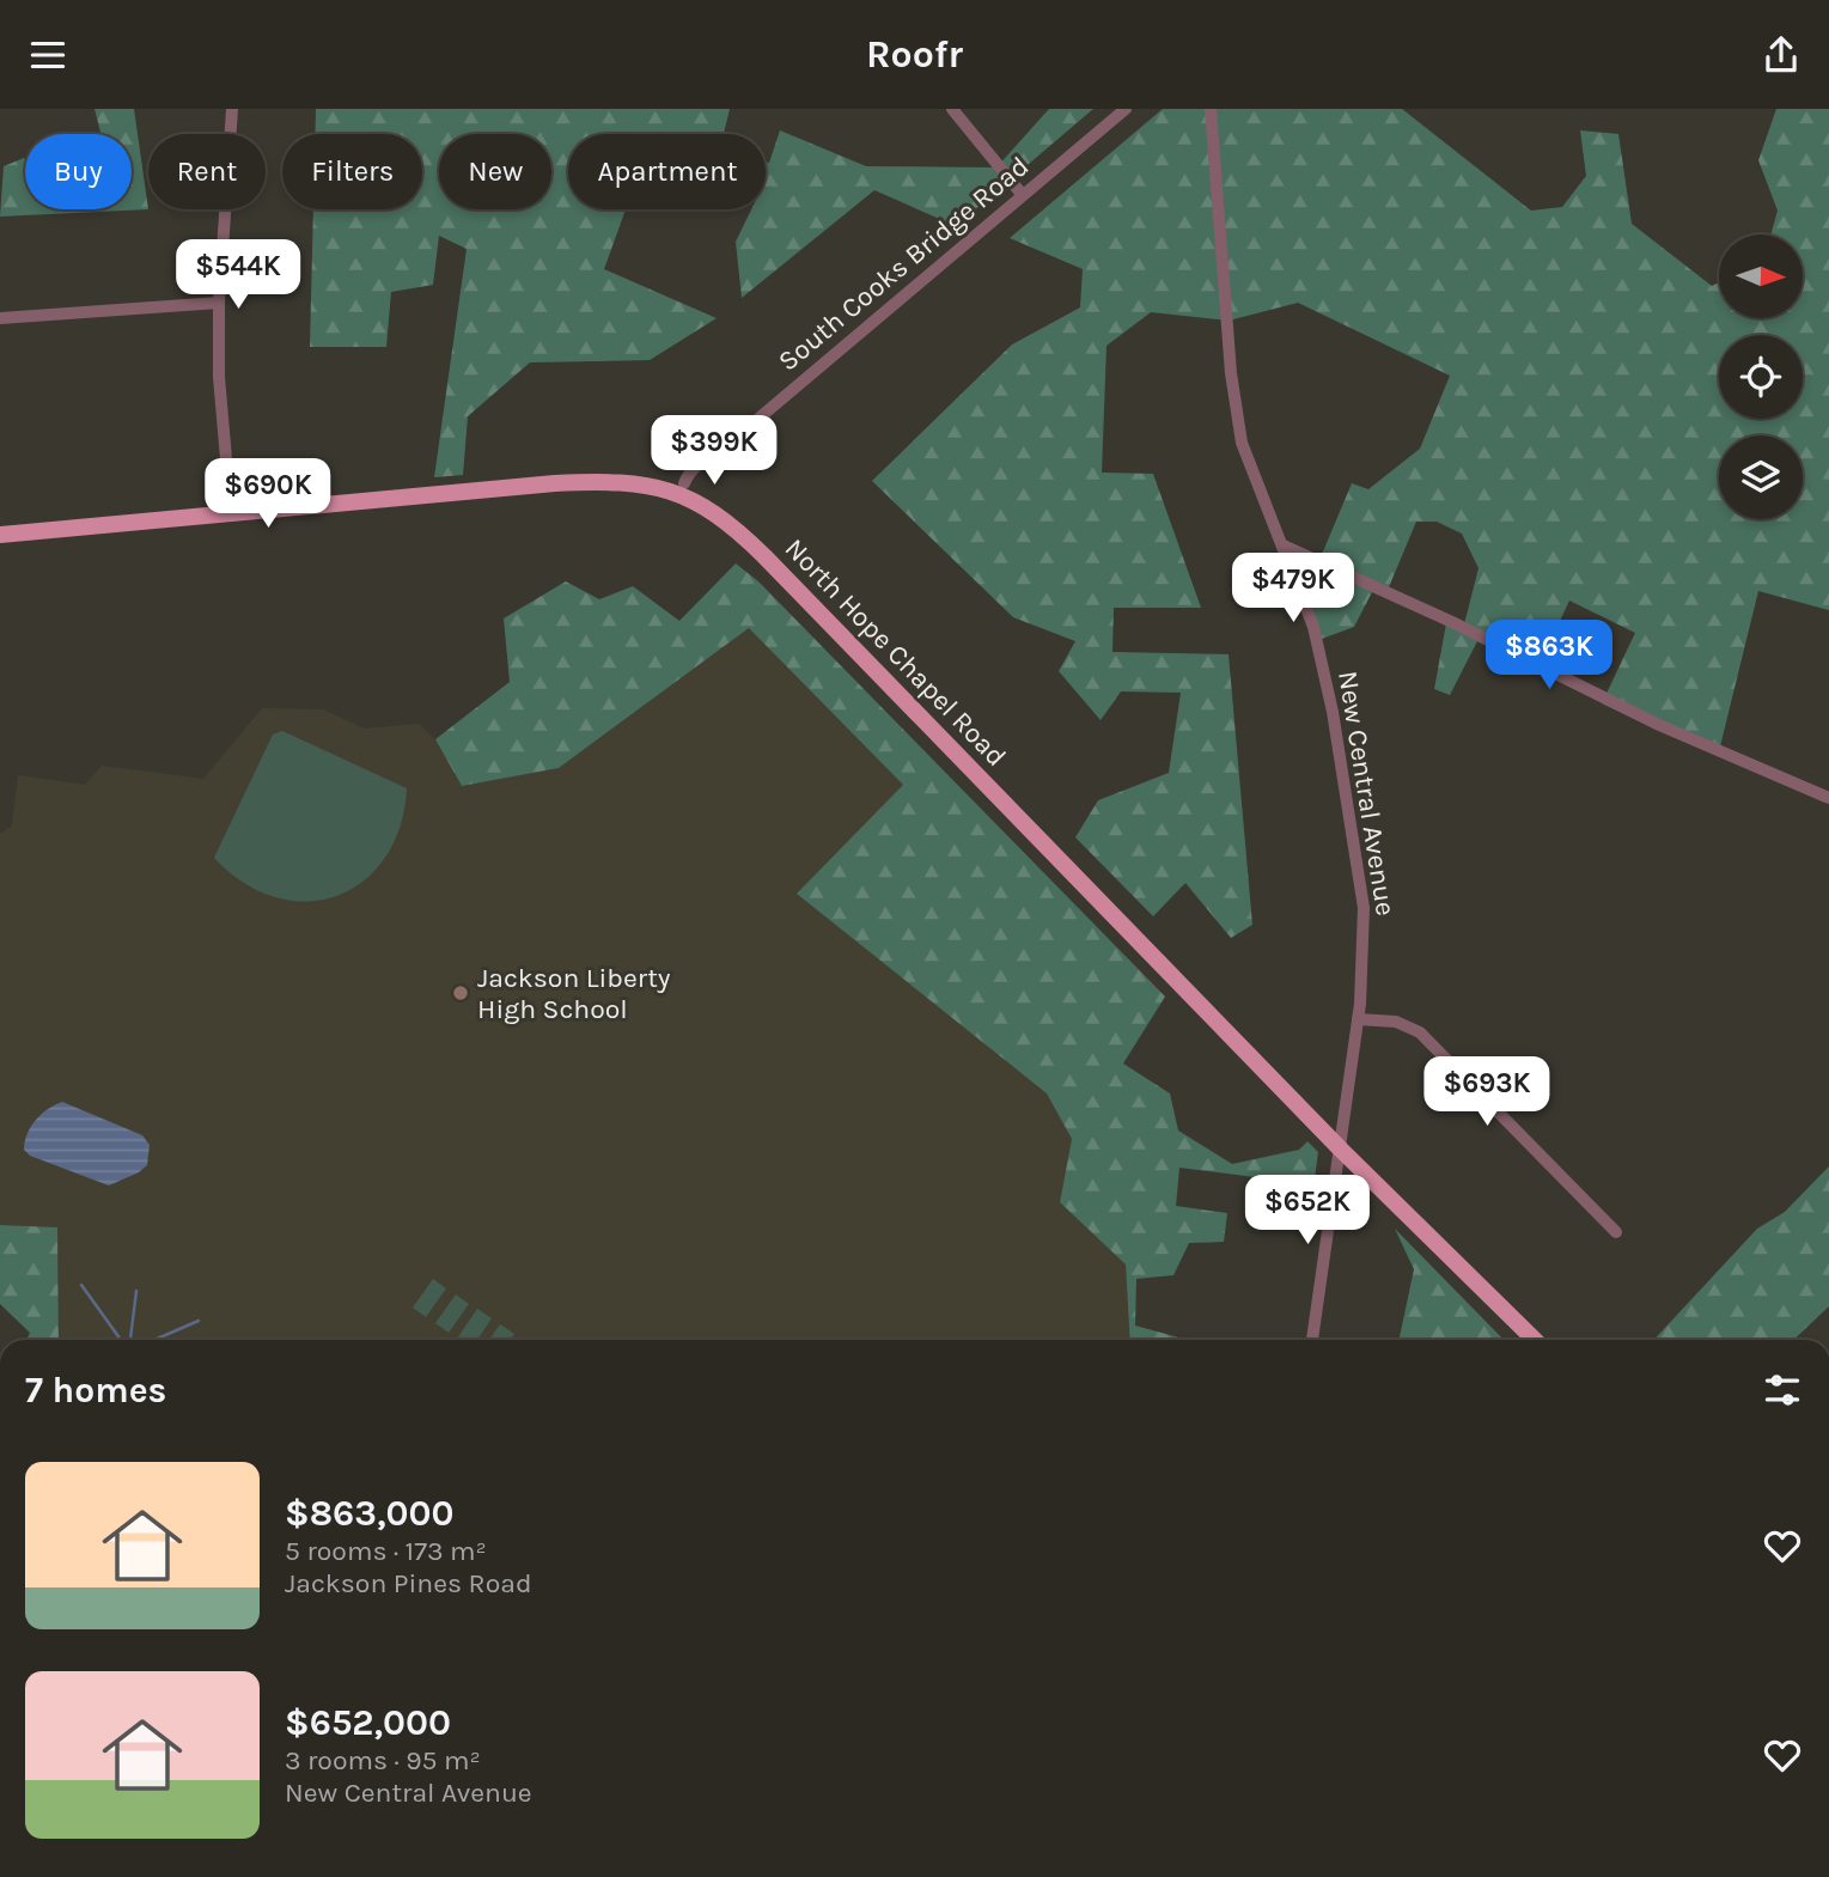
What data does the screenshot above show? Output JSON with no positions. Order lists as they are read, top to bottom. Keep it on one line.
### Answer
{"streets":{"main road":["North Hope Chapel Road"],"street":["South Cooks Bridge Road","New Central Avenue"]},"crossings":[["South Cooks Bridge Road","North Hope Chapel Road"],["North Hope Chapel Road","New Central Avenue"]],"places":["Jackson Liberty High School"],"north":"right","page":{"header":"Roofr","chip":["Buy","Rent","Filters","New","Apartment"],"price":["$544K","$399K","$690K","$479K","$863K","$693K","$652K"],"heading":"7 homes","list":[{"name":"$863,000","note":"5 rooms · 173 m² · Jackson Pines Road"},{"name":"$652,000","note":"3 rooms · 95 m² · New Central Avenue"}]}}
